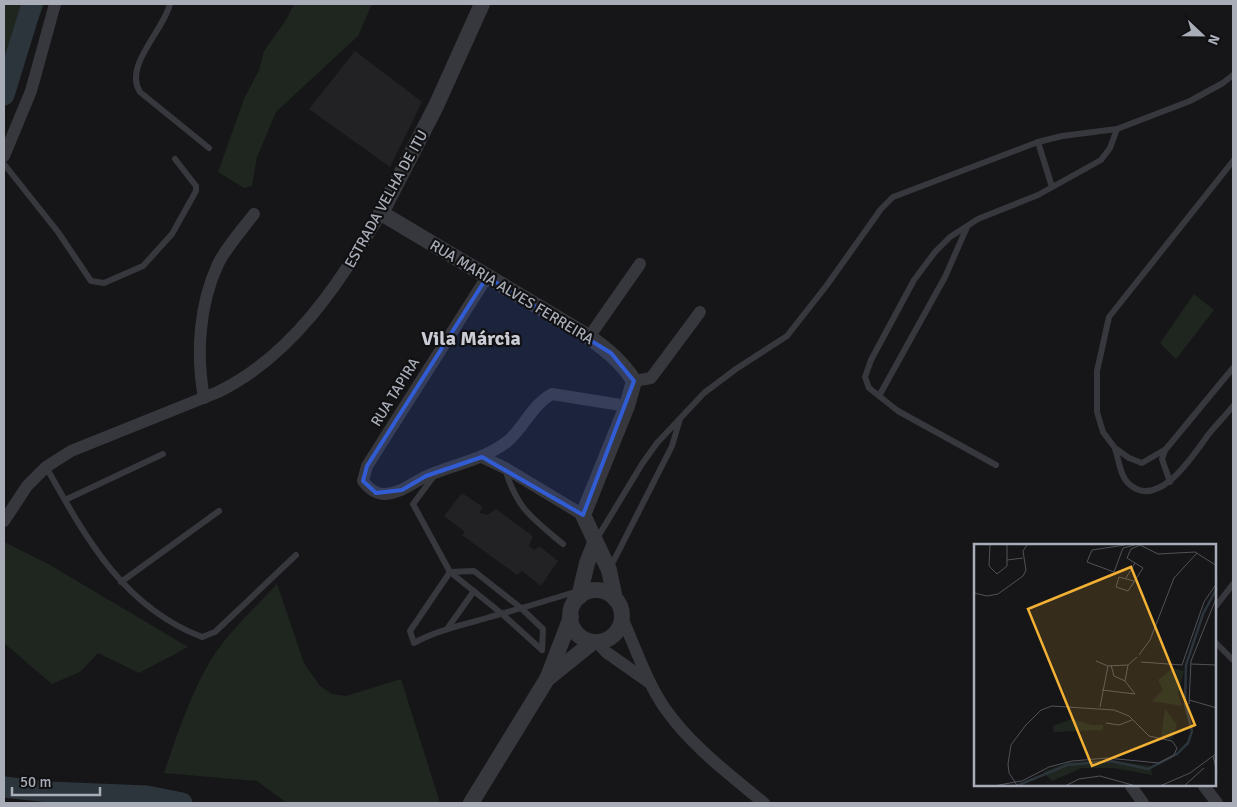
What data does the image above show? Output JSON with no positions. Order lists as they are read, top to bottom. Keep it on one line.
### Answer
{"streets":{"street":["ESTRADA VELHA DE ITU","RUA MARIA ALVES FERREIRA","RUA TAPIRA"]},"crossings":[["ESTRADA VELHA DE ITU","RUA MARIA ALVES FERREIRA"],["RUA MARIA ALVES FERREIRA","RUA TAPIRA"]],"districts":["Vila Márcia"],"scale_bar":"50 m","north":"right"}
